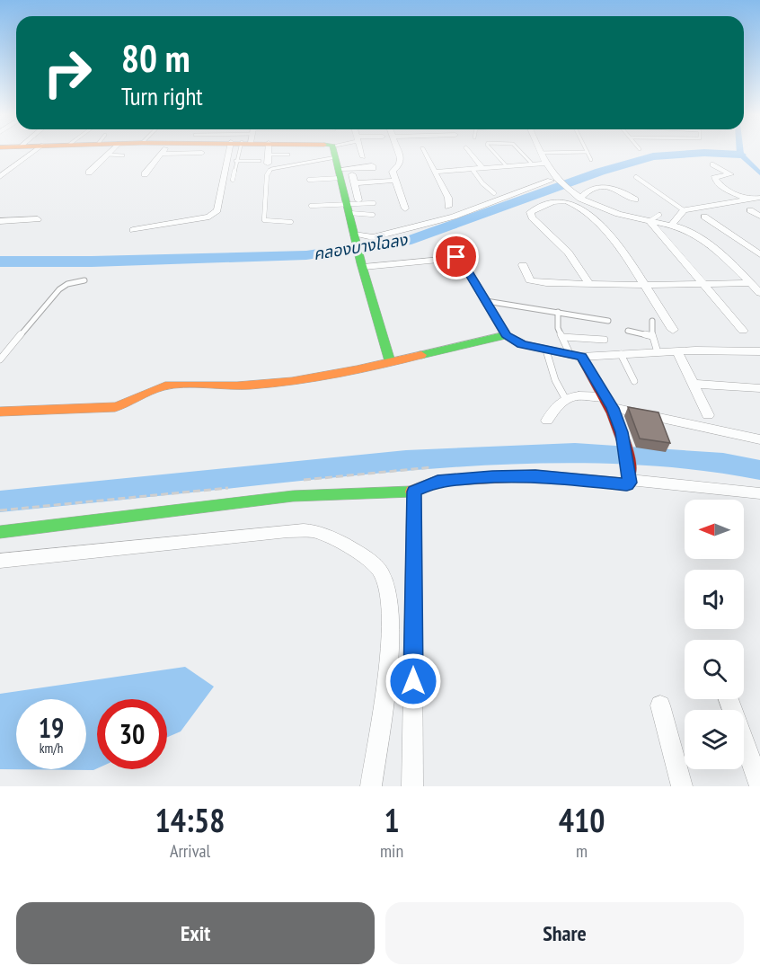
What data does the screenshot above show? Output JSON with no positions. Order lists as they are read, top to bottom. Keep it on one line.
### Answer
{"water":["คลองบางโฉลง"],"north":"left","page":{"turn":["80 m","Turn right"],"speed":"19 km/h","limit":"30","eta":["14:58","Arrival","1","min","410","m"],"buttons":["Exit","Share"]}}
